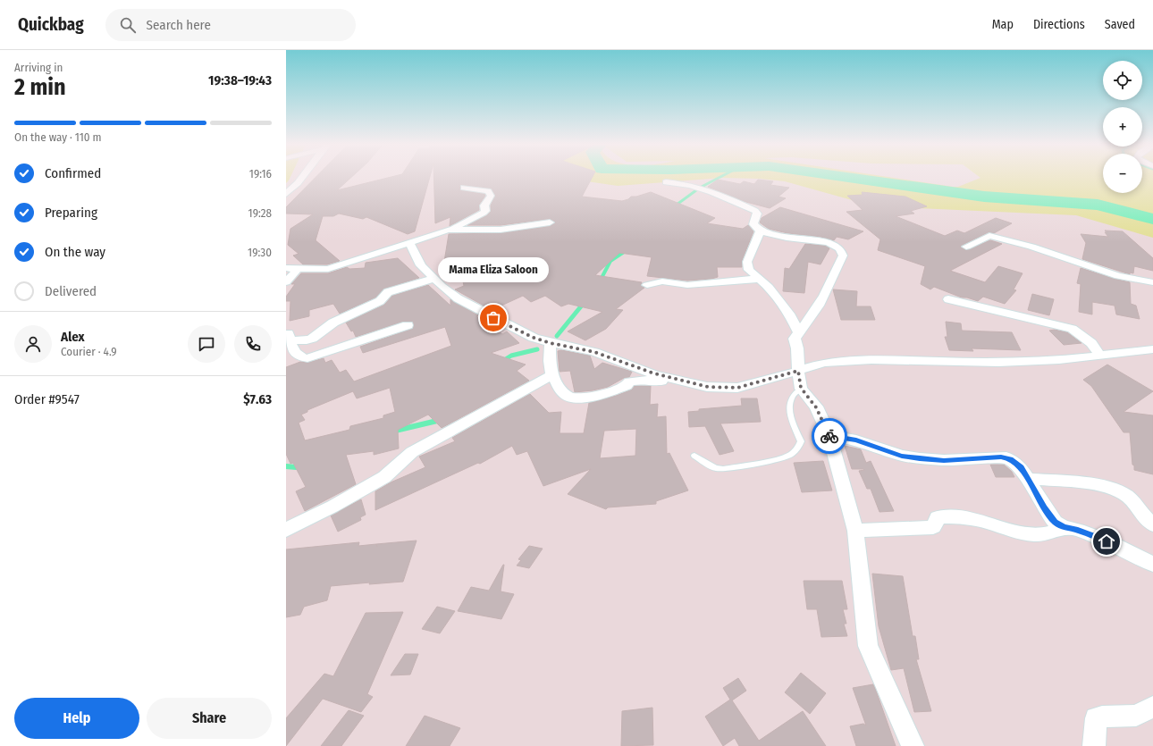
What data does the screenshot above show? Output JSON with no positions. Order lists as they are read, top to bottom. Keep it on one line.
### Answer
{"places":["Mama Eliza Saloon"],"page":{"header":"Quickbag","search":"Search here","nav":["Map","Directions","Saved"],"heading":["2 min","Arriving in","19:38–19:43"],"panel":["Alex","Courier · 4.9","Order #9547","$7.63"],"map_buttons":["+","−"],"bar":"On the way · 110 m","list":[["Confirmed","19:16"],["Preparing","19:28"],["On the way","19:30"],"Delivered"],"bubble":"Mama Eliza Saloon","buttons":["Help","Share"]}}
